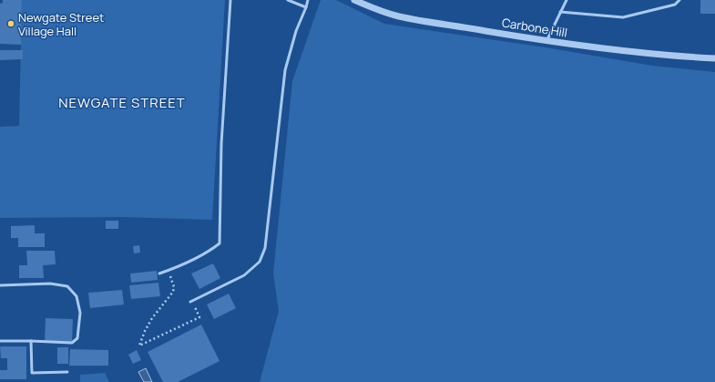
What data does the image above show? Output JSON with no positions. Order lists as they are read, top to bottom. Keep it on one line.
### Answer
{"streets":{"street":["Carbone Hill"]},"districts":["NEWGATE STREET"],"places":["Newgate Street Village Hall"]}
